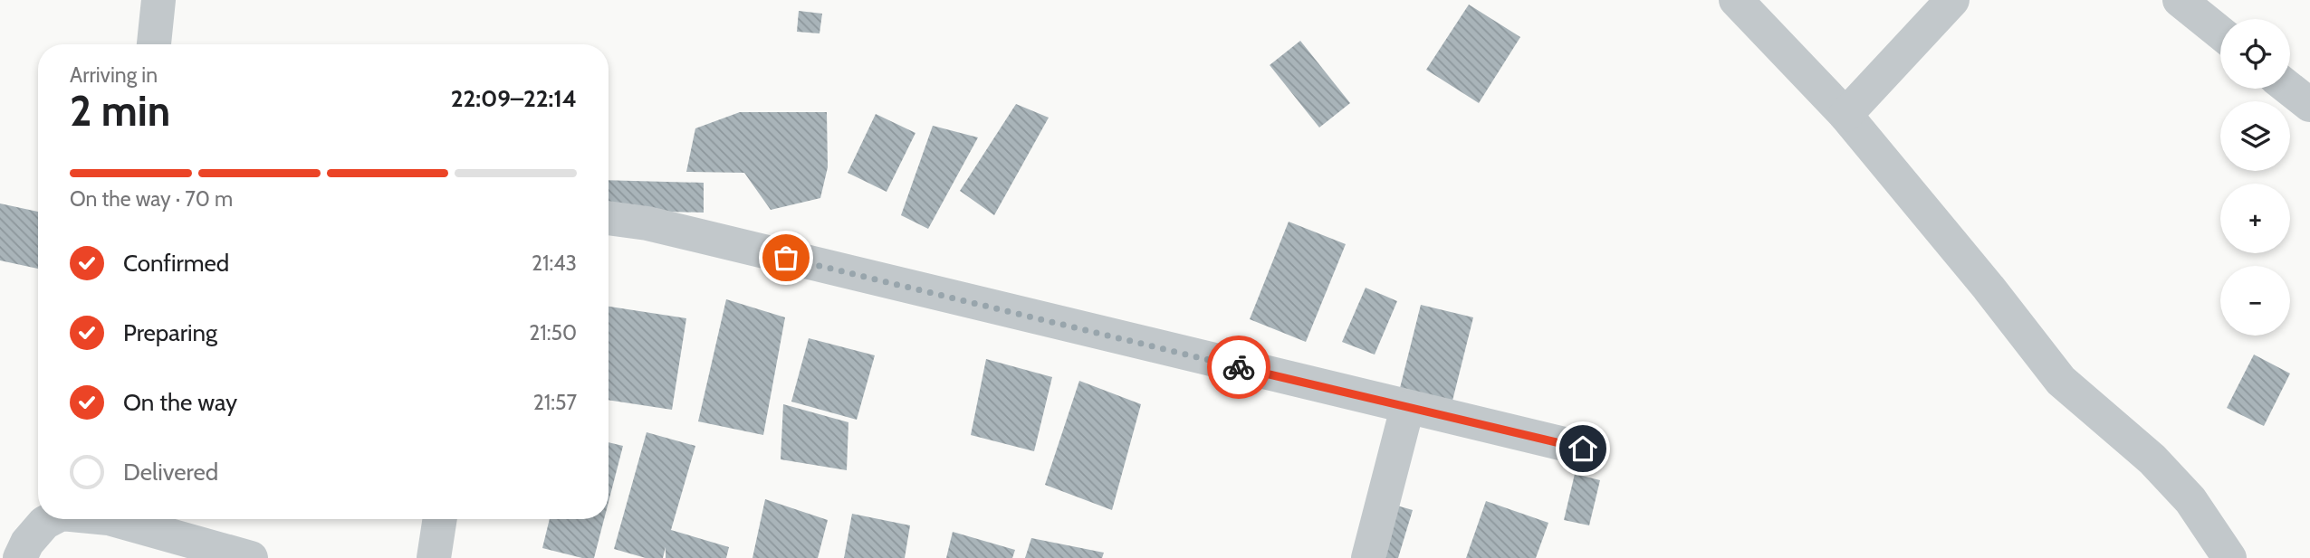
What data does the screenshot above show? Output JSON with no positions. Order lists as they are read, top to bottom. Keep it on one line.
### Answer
{"page":{"map_buttons":["+","−"],"heading":["2 min","Arriving in","22:09–22:14"],"bar":"On the way · 70 m","list":[["Confirmed","21:43"],["Preparing","21:50"],["On the way","21:57"],"Delivered"]}}
